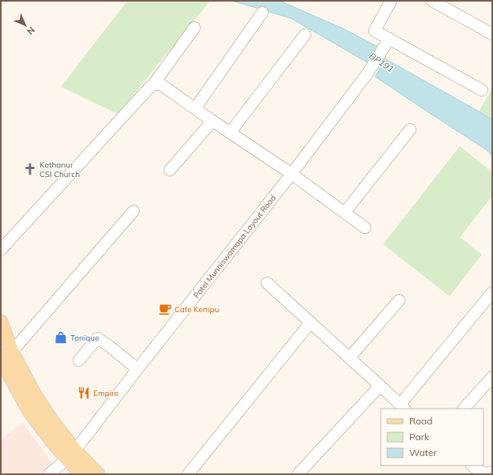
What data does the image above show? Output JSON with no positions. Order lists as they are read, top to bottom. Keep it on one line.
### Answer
{"streets":{"street":["Patel Munniswamapa Layout Road"]},"water":["BP191"],"places":{"church":["Kothanur CSI Church"],"cafe":["Cafe Kempu"],"shop":["Tonique"],"restaurant":["Empire"]},"legend":["Road","Park","Water"],"north":"bottom right"}
